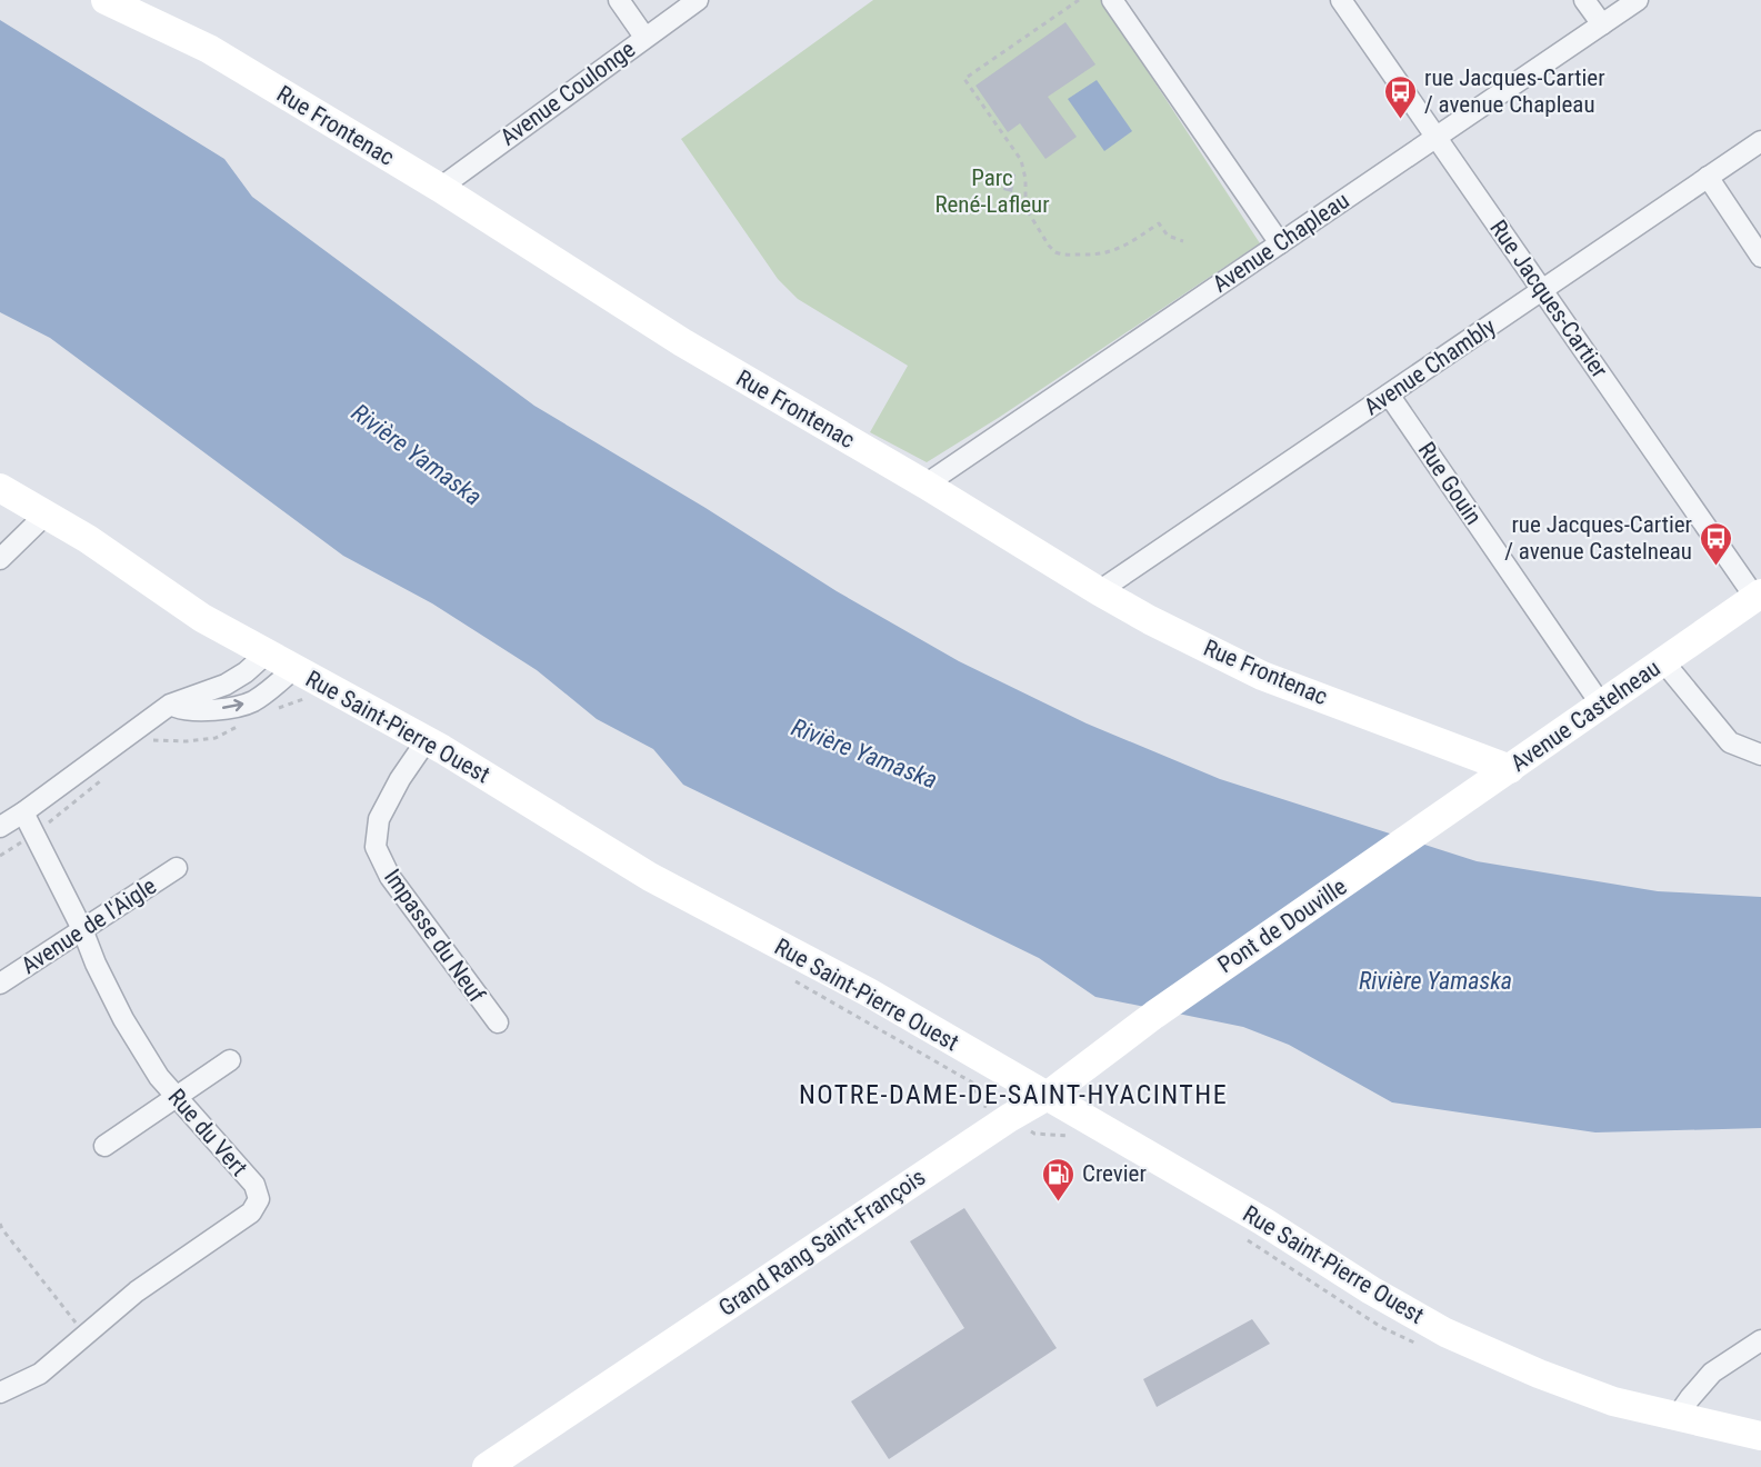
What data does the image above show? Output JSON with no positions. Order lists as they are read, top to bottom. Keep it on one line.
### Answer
{"streets":{"main road":["Rue Frontenac","Avenue Castelneau","Rue Saint-Pierre Ouest","Pont de Douville","Grand Rang Saint-François"],"street":["Avenue Coulonge","Avenue Chapleau","Rue Jacques-Cartier","Avenue Chambly","Rue Gouin","Avenue de l'Aigle","Impasse du Neuf","Rue du Vert"]},"crossings":[["Avenue Coulonge","Rue Frontenac"],["Rue Frontenac","Avenue Chapleau"],["Rue Frontenac","Avenue Chambly"],["Rue Frontenac","Avenue Castelneau"],["Avenue Chapleau","Rue Jacques-Cartier"],["Rue Jacques-Cartier","Avenue Chambly"],["Rue Jacques-Cartier","Avenue Castelneau"],["Avenue Chambly","Rue Gouin"],["Rue Gouin","Avenue Castelneau"],["Avenue Castelneau","Pont de Douville"],["Rue Saint-Pierre Ouest","Impasse du Neuf"],["Rue Saint-Pierre Ouest","Grand Rang Saint-François"],["Avenue de l'Aigle","Rue du Vert"],["Pont de Douville","Grand Rang Saint-François"]],"districts":["NOTRE-DAME-DE-SAINT-HYACINTHE"],"water":["Rivière Yamaska"],"parks":["Parc René-Lafleur"],"places":{"bus stop":["rue Jacques-Cartier / avenue Chapleau","rue Jacques-Cartier / avenue Castelneau"],"fuel station":["Crevier"]}}
